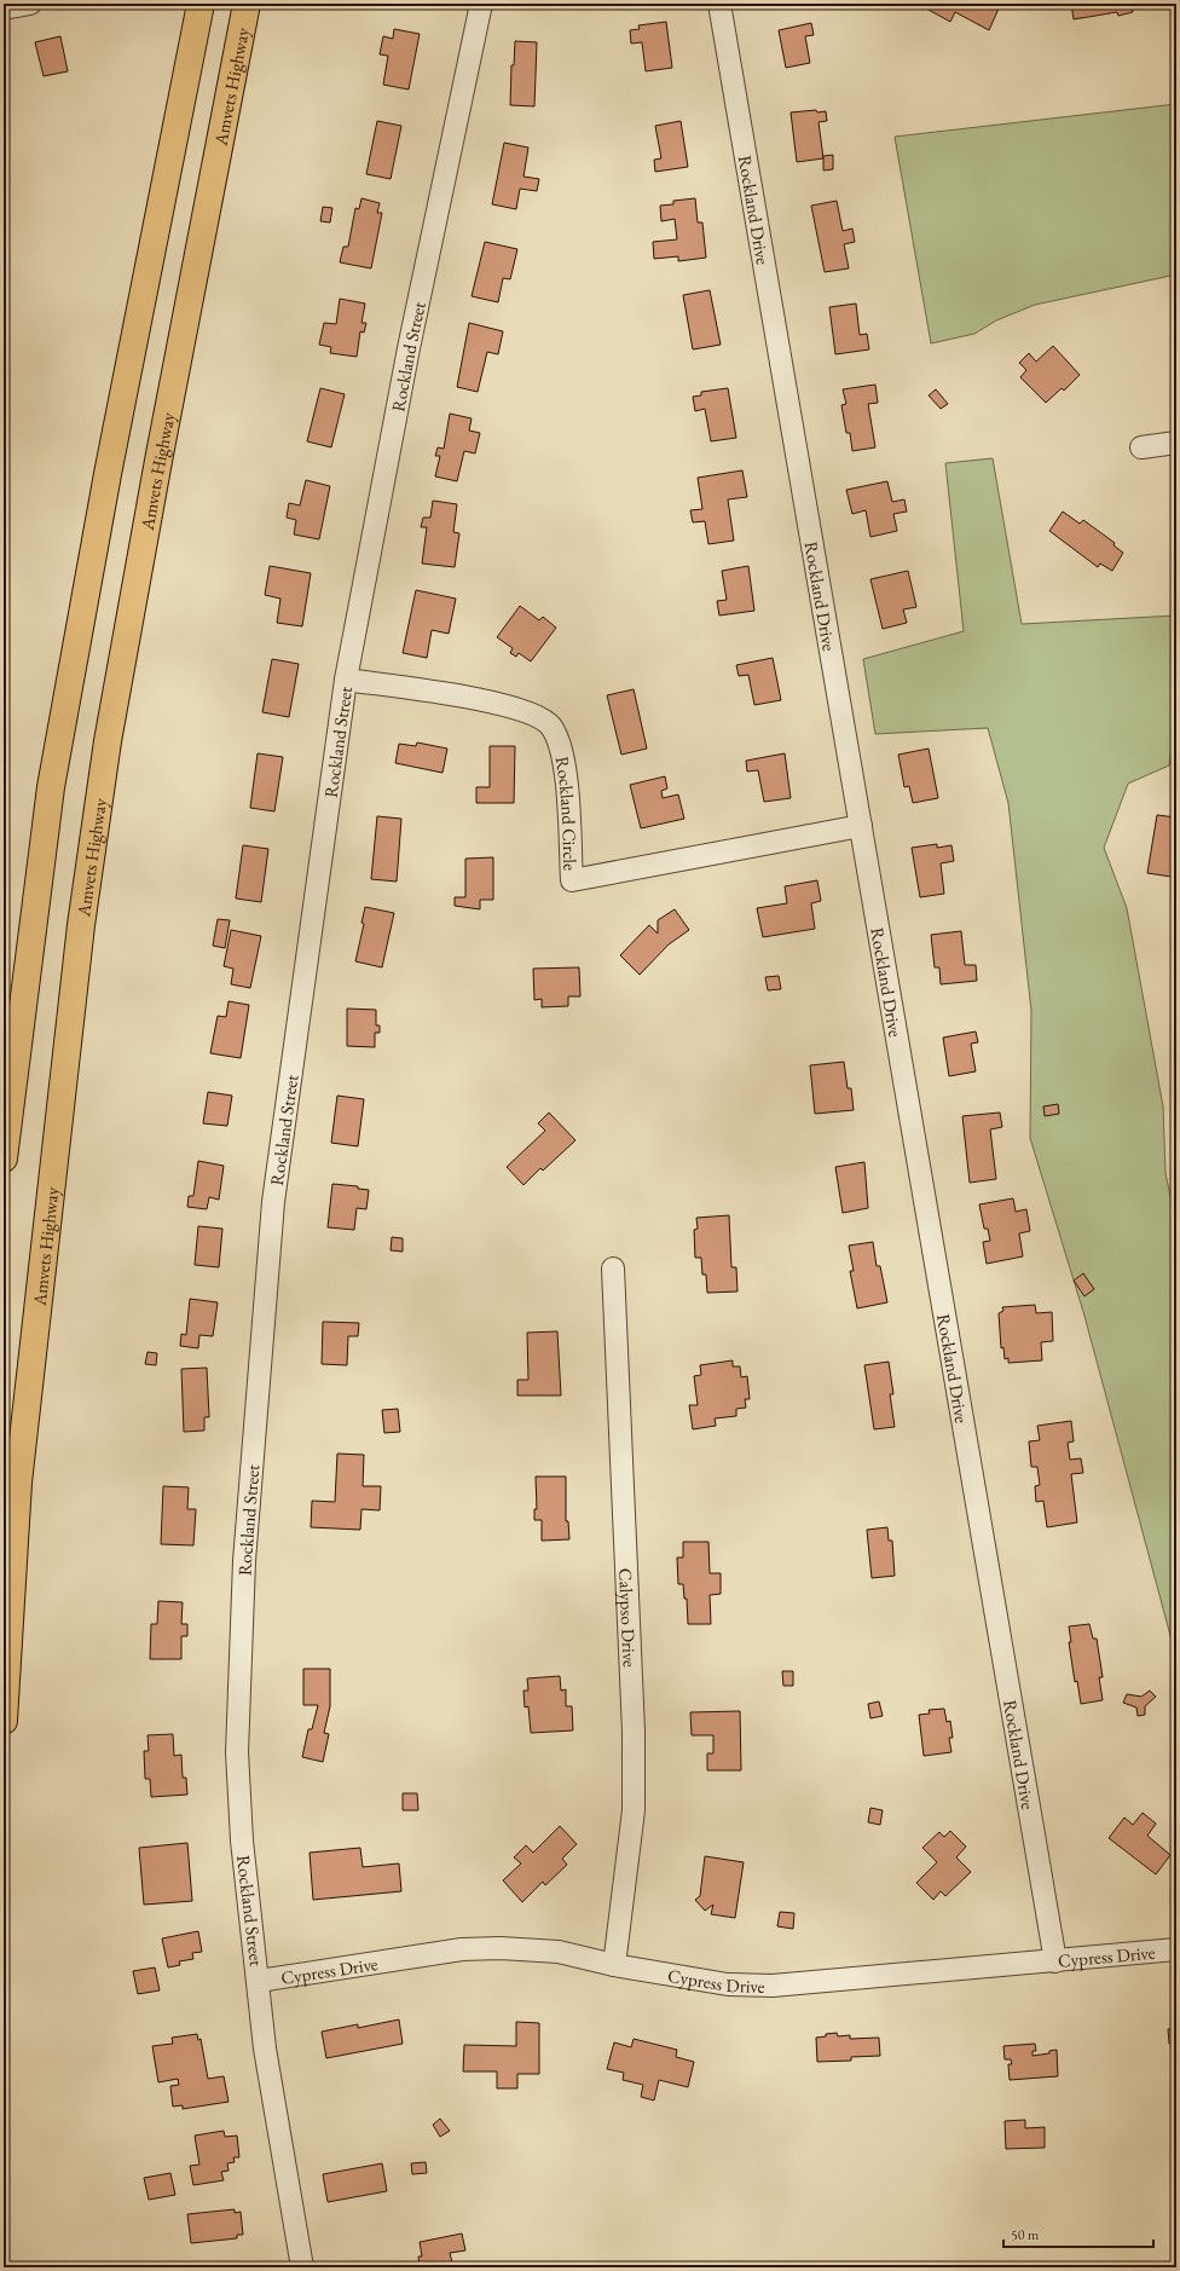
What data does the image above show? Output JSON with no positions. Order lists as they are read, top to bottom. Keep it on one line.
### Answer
{"streets":{"highway":["Amvets Highway"],"street":["Rockland Drive","Rockland Street","Rockland Circle","Calypso Drive","Cypress Drive"]},"crossings":[["Rockland Drive","Rockland Circle"],["Rockland Drive","Cypress Drive"],["Rockland Street","Rockland Circle"],["Rockland Street","Cypress Drive"],["Calypso Drive","Cypress Drive"]],"scale_bar":"50 m"}
